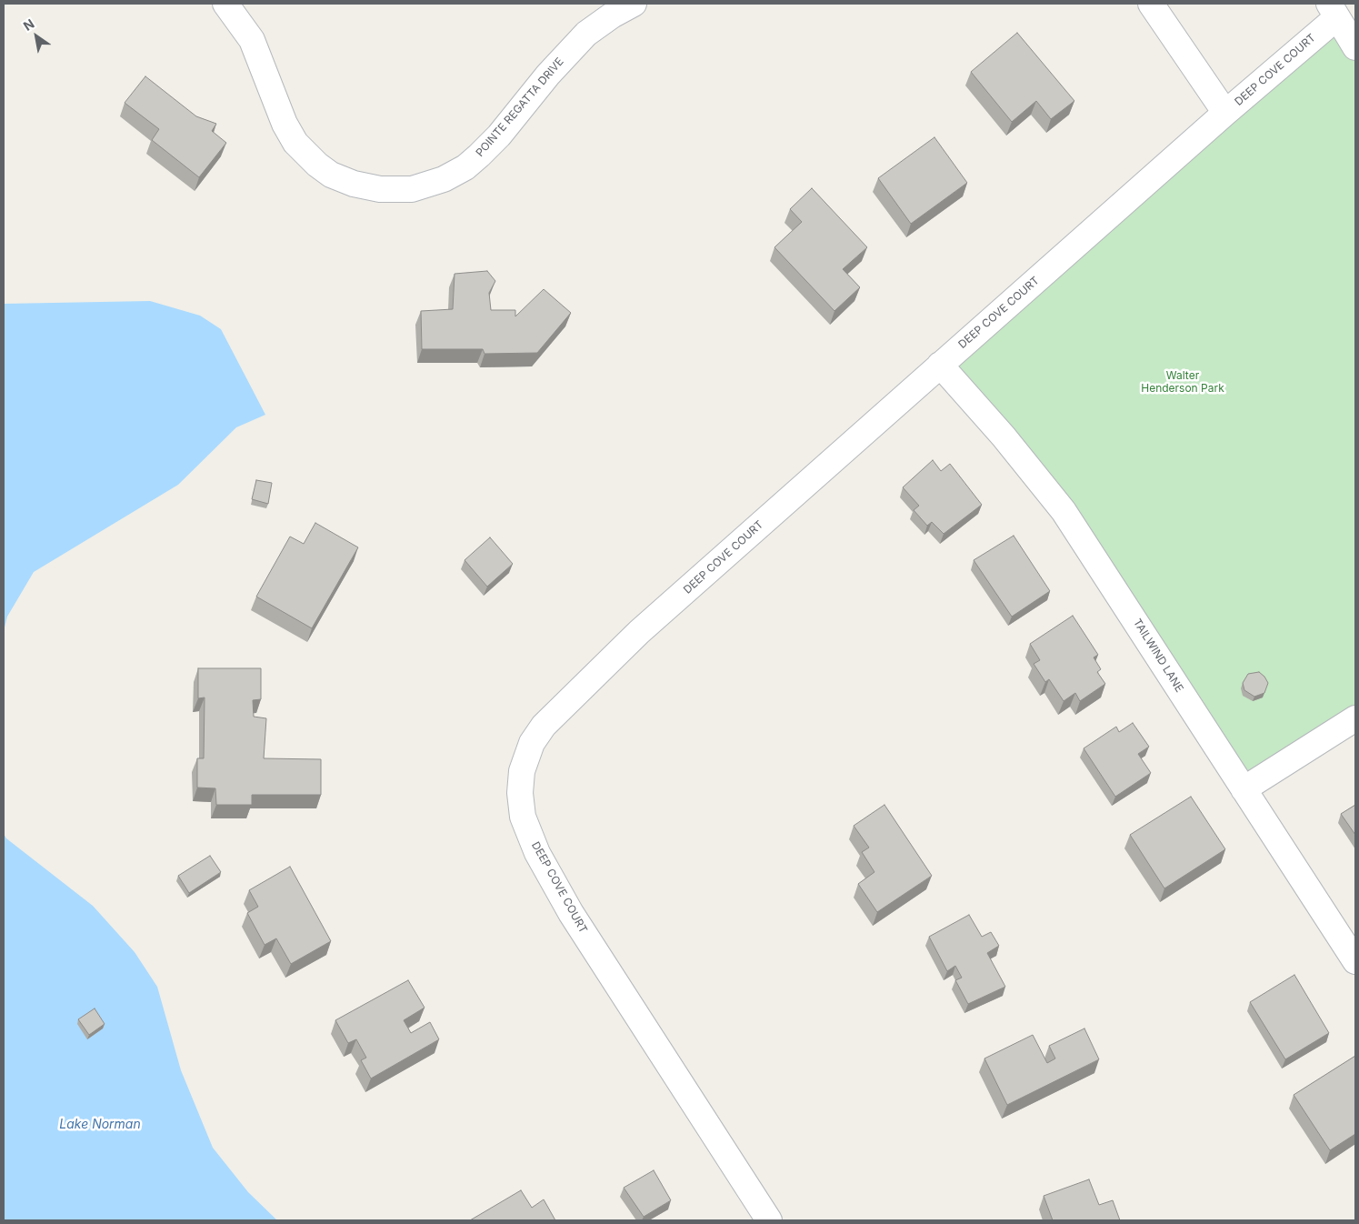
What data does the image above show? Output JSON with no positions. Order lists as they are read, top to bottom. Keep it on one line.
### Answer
{"streets":{"street":["DEEP COVE COURT","POINTE REGATTA DRIVE","TAILWIND LANE"]},"crossings":[["DEEP COVE COURT","TAILWIND LANE"]],"water":["Lake Norman"],"parks":["Walter Henderson Park"],"north":"top left"}
